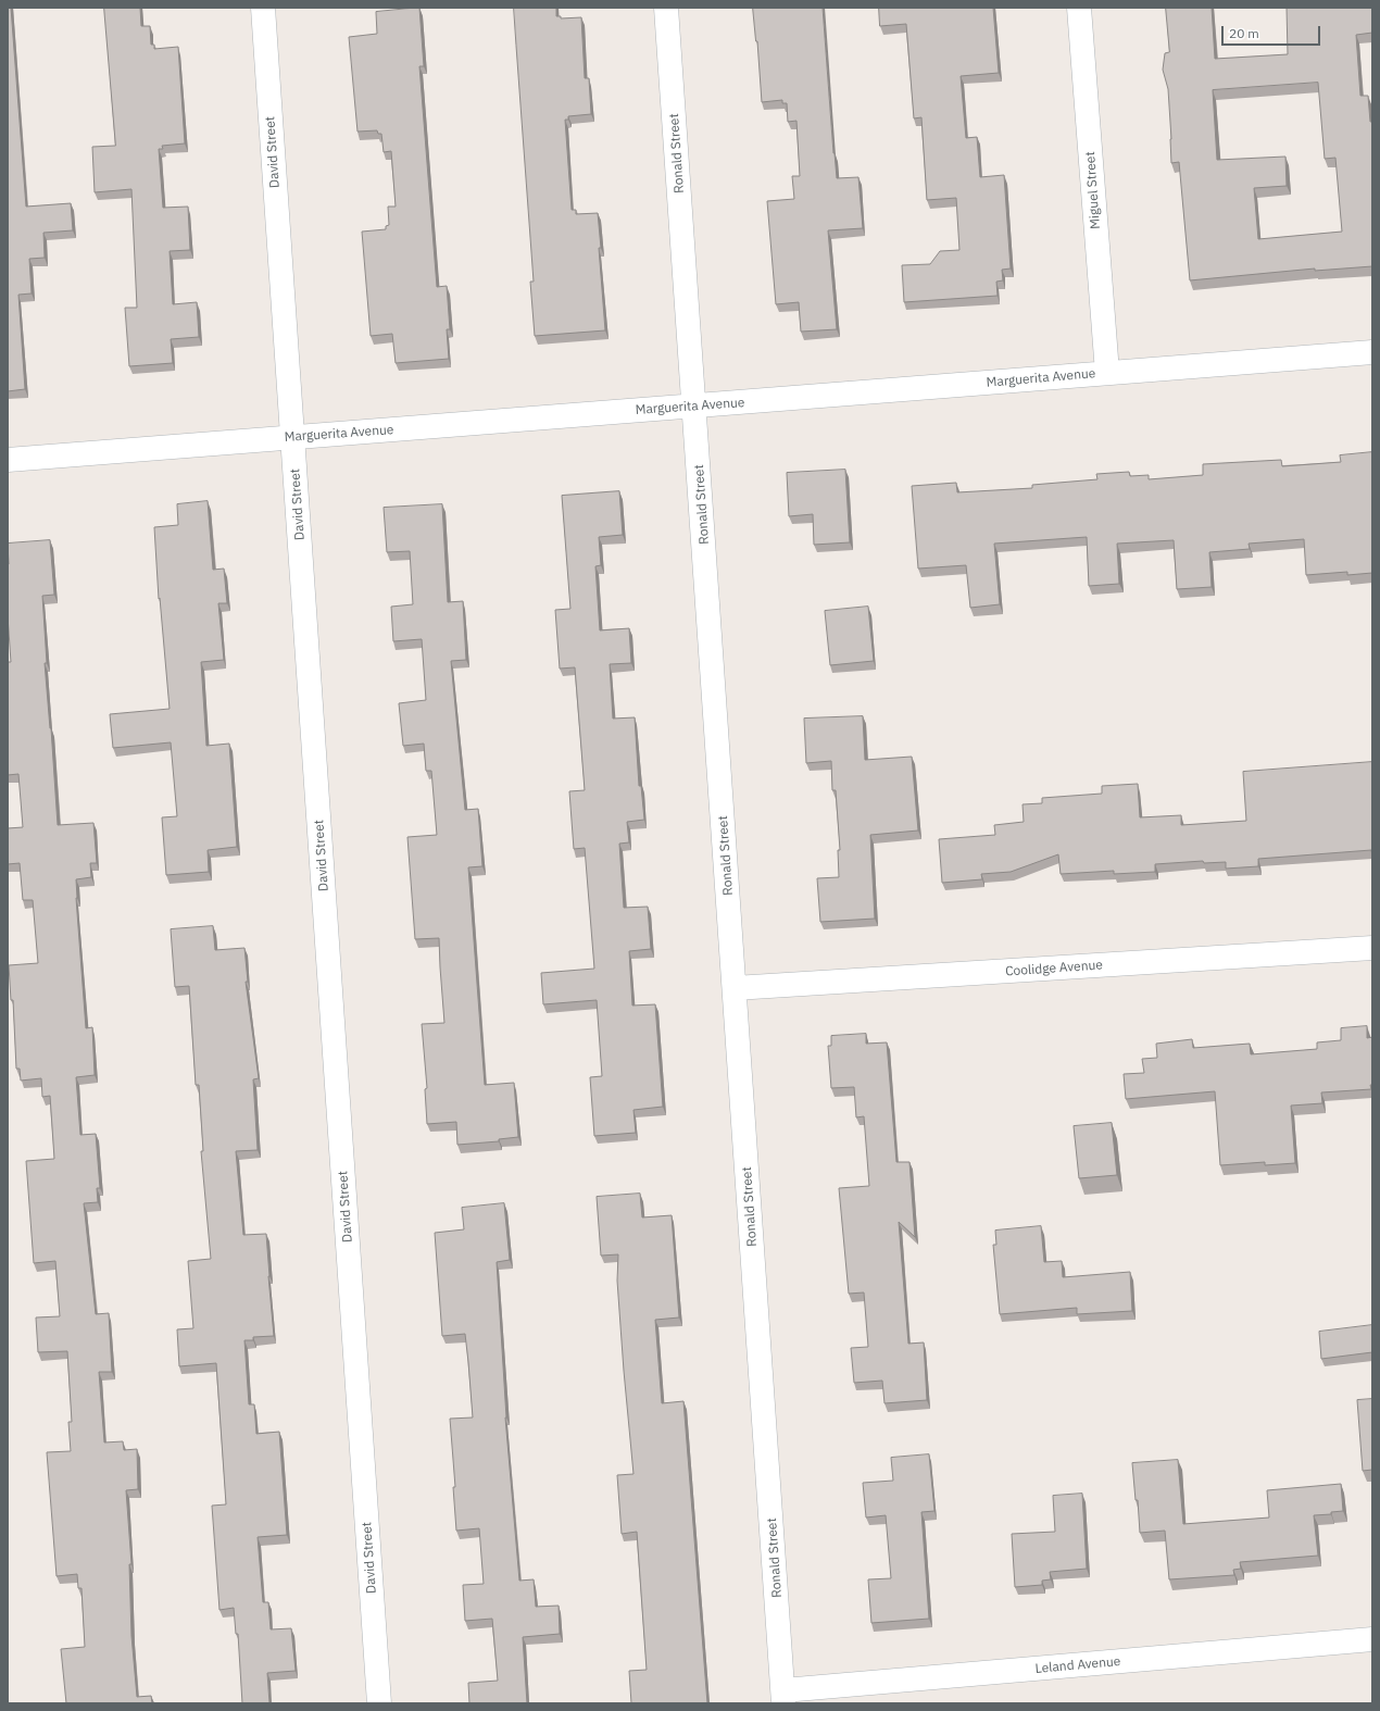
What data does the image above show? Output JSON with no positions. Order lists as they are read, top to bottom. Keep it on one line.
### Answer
{"streets":{"street":["David Street","Ronald Street","Miguel Street","Marguerita Avenue","Coolidge Avenue","Leland Avenue"]},"crossings":[["David Street","Marguerita Avenue"],["Ronald Street","Marguerita Avenue"],["Ronald Street","Coolidge Avenue"],["Ronald Street","Leland Avenue"],["Miguel Street","Marguerita Avenue"]],"scale_bar":"20 m"}
